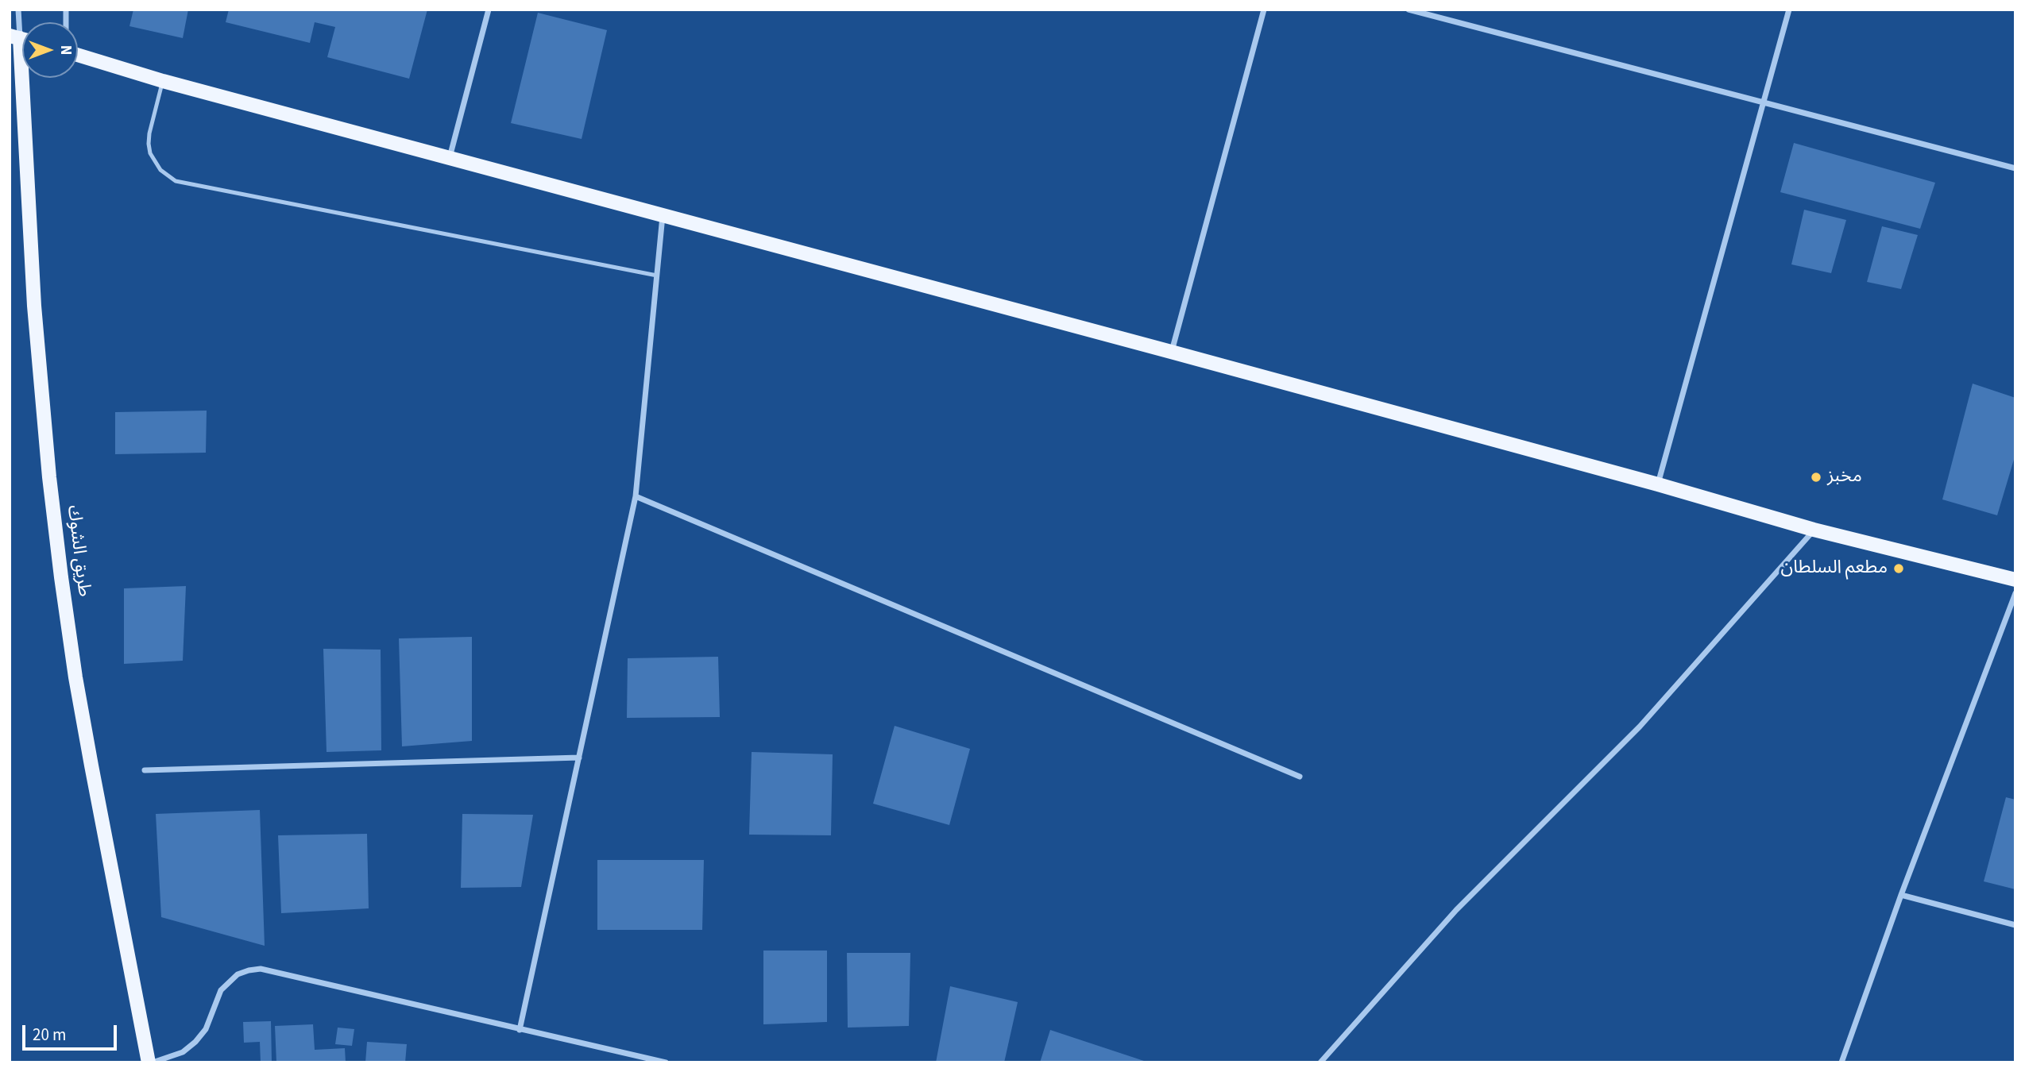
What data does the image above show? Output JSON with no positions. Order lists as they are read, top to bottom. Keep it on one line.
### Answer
{"streets":{"main road":["طريق الشوك"]},"places":["مخبز","مطعم السلطان"],"scale_bar":"20 m","north":"right"}
